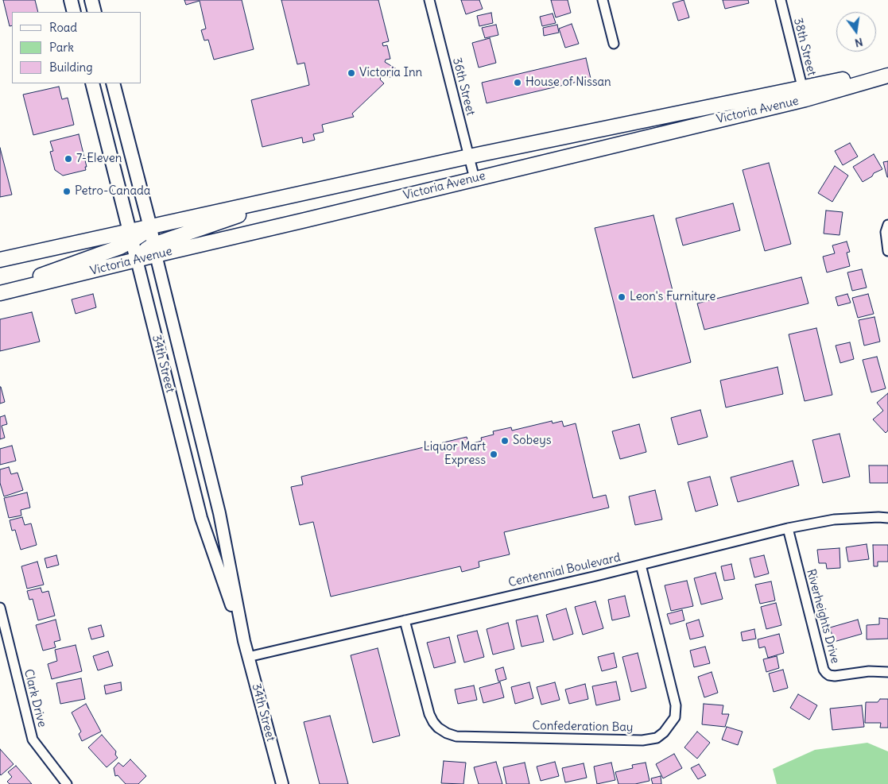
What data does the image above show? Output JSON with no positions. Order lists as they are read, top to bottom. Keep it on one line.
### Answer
{"streets":{"main road":["Victoria Avenue","34th Street"],"street":["38th Street","36th Street","Centennial Boulevard","Riverheights Drive","Clark Drive","Confederation Bay"]},"crossings":[["38th Street","Victoria Avenue"],["36th Street","Victoria Avenue"],["Victoria Avenue","34th Street"],["34th Street","Centennial Boulevard"],["Centennial Boulevard","Riverheights Drive"],["Centennial Boulevard","Confederation Bay"]],"places":["Victoria Inn","House of Nissan","7-Eleven","Petro-Canada","Leon's Furniture","Sobeys","Liquor Mart Express"],"legend":["Road","Park","Building"],"north":"bottom"}
